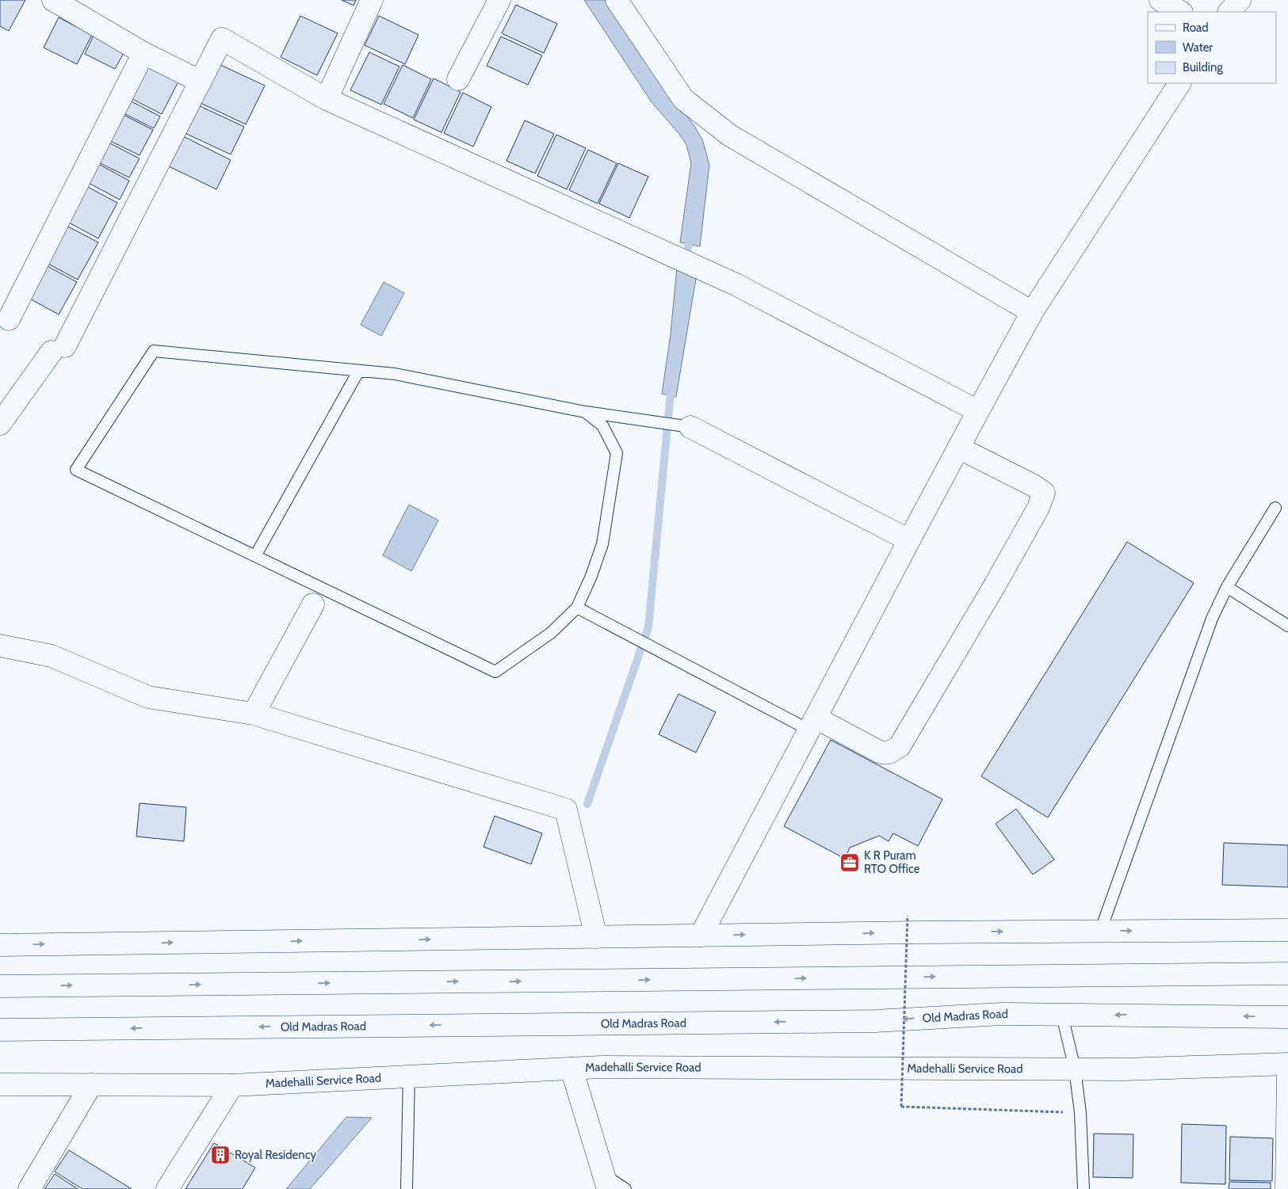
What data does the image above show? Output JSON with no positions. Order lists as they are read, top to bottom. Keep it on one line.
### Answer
{"streets":{"main road":["Old Madras Road","Madehalli Service Road"]},"places":{"office":["K R Puram RTO Office"],"building":["Royal Residency"]},"legend":["Road","Water","Building"]}
